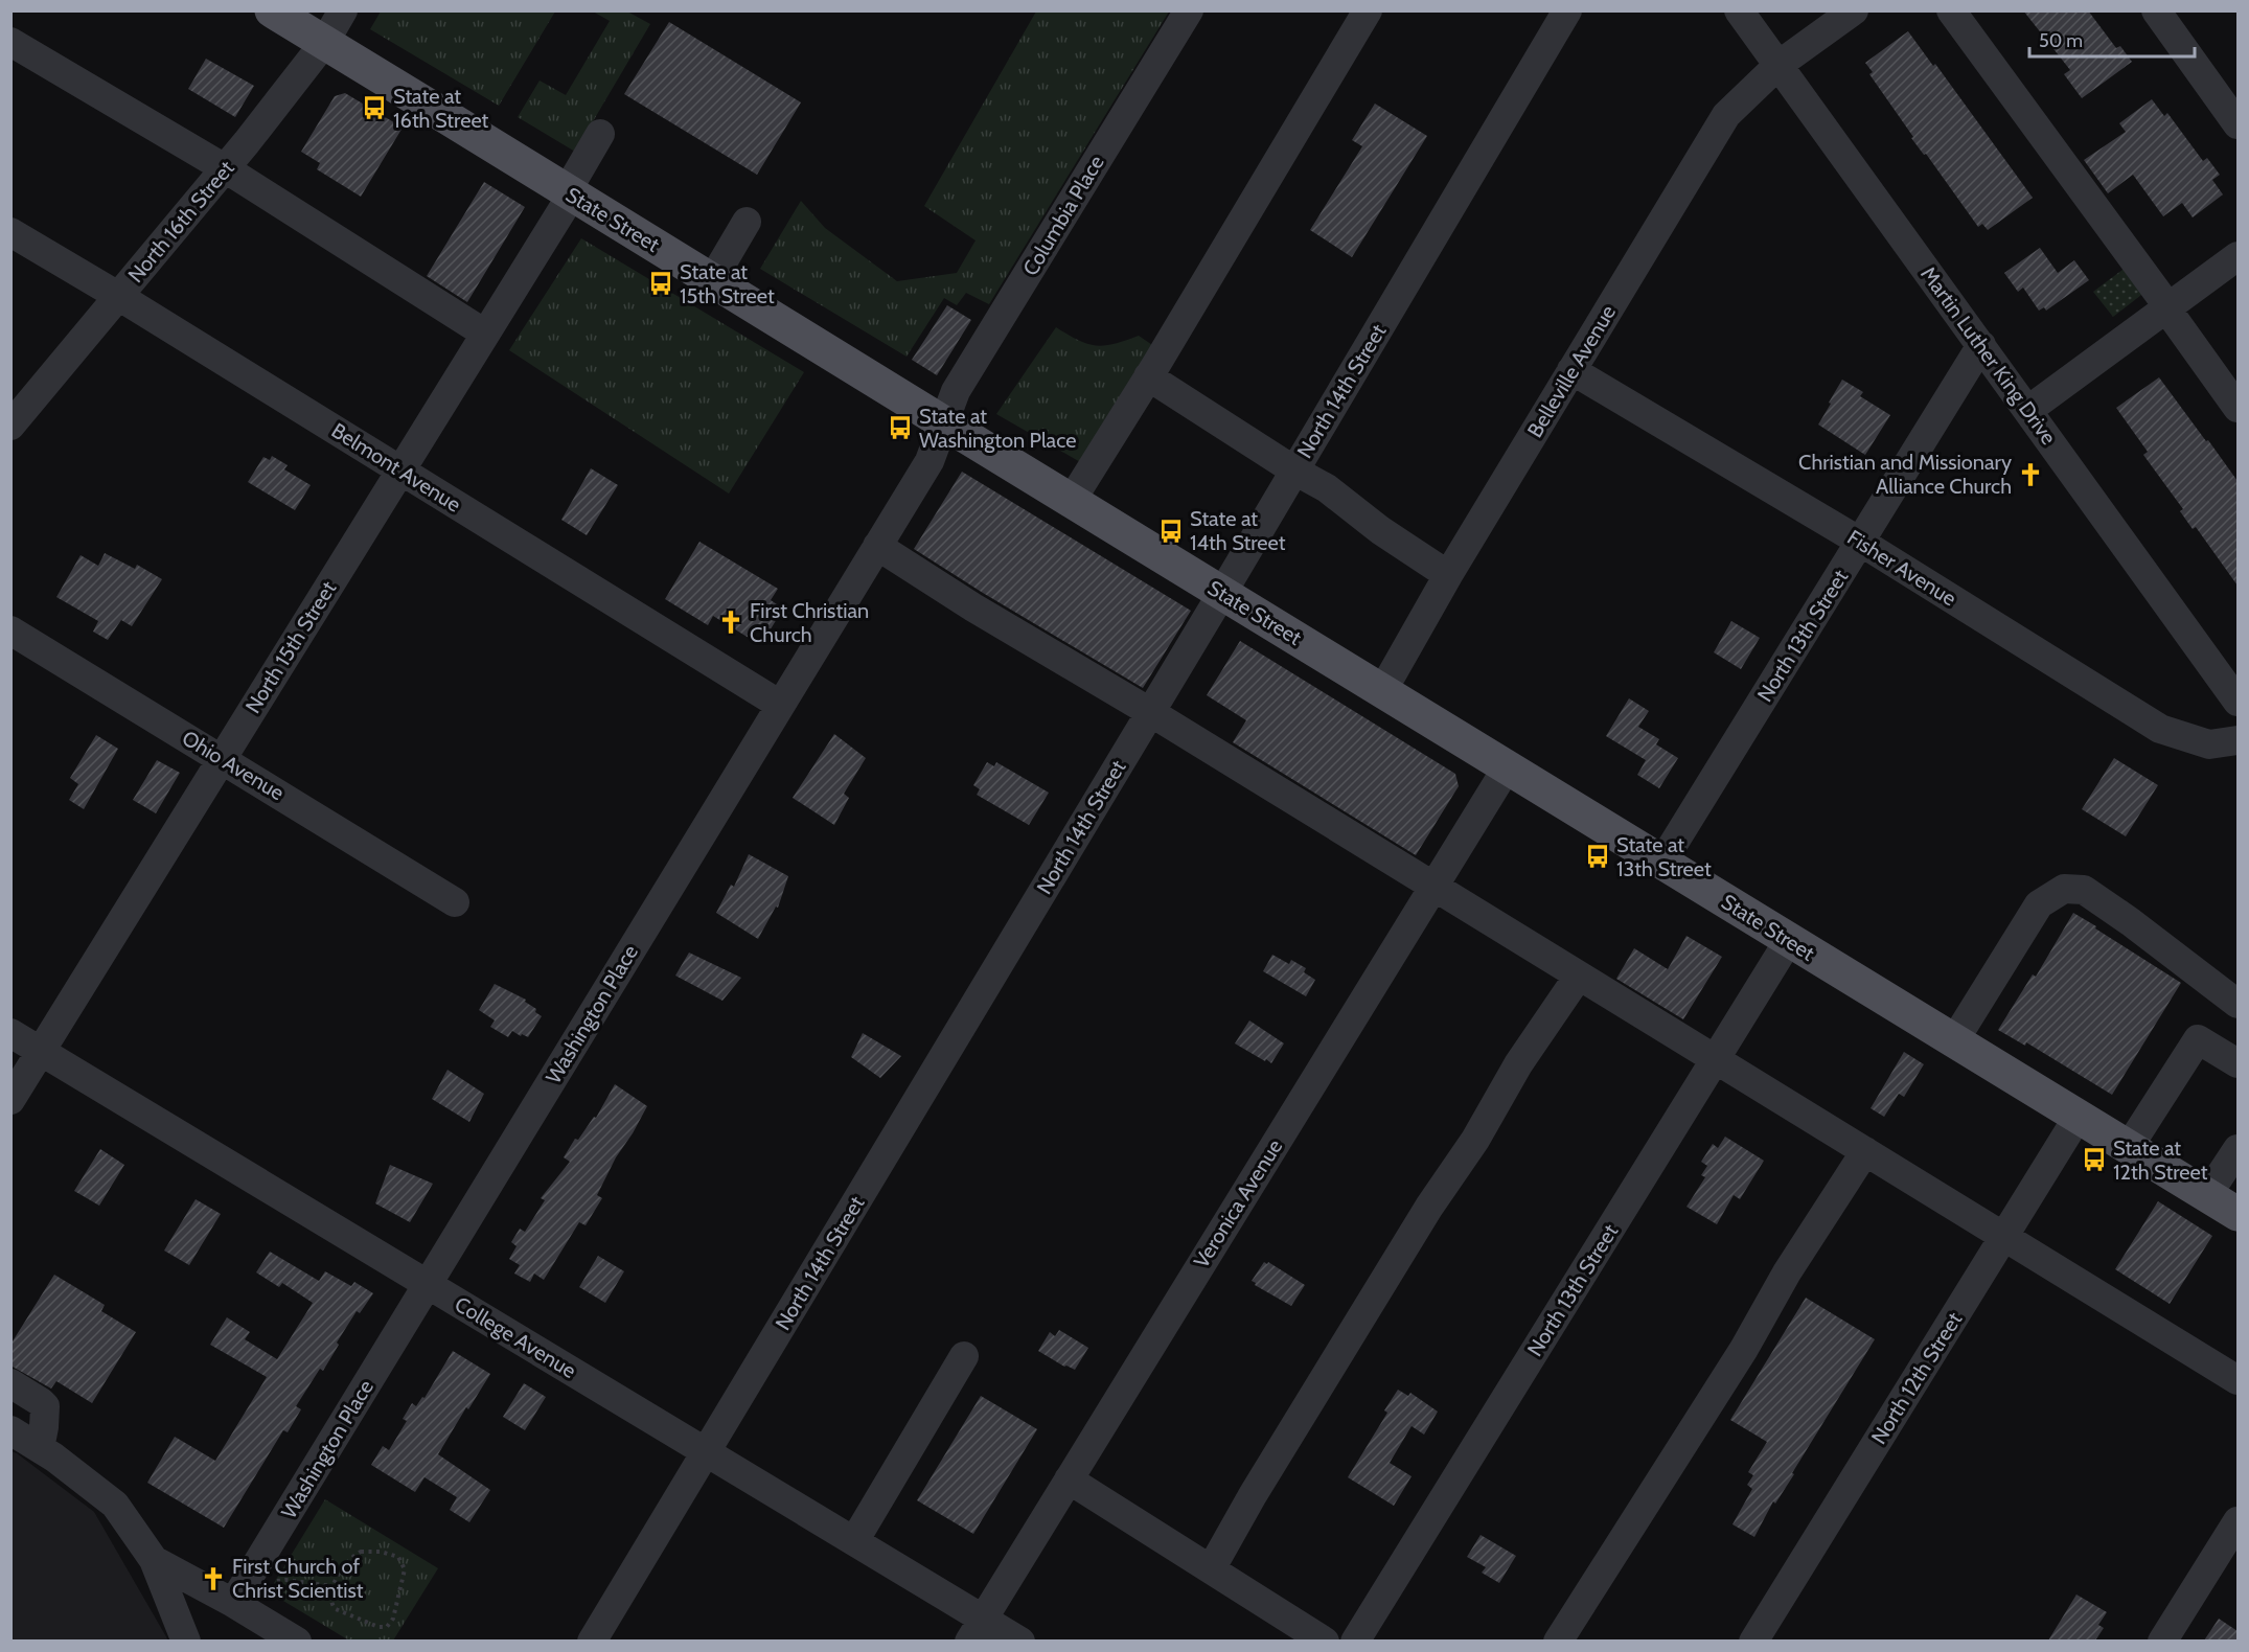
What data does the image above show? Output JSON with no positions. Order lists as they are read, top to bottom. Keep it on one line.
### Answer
{"streets":{"main road":["State Street"],"street":["Columbia Place","North 16th Street","Martin Luther King Drive","Belleville Avenue","North 14th Street","Belmont Avenue","Fisher Avenue","North 13th Street","North 15th Street","Ohio Avenue","Washington Place","Veronica Avenue","College Avenue","North 12th Street"]},"crossings":[["Columbia Place","State Street"],["Columbia Place","Washington Place"],["State Street","North 16th Street"],["State Street","Belleville Avenue"],["State Street","North 14th Street"],["State Street","North 13th Street"],["State Street","North 15th Street"],["State Street","Washington Place"],["State Street","Veronica Avenue"],["State Street","North 12th Street"],["North 16th Street","Belmont Avenue"],["Martin Luther King Drive","Belleville Avenue"],["Martin Luther King Drive","North 13th Street"],["Belleville Avenue","Fisher Avenue"],["North 14th Street","College Avenue"],["Belmont Avenue","North 15th Street"],["Belmont Avenue","Washington Place"],["Fisher Avenue","North 13th Street"],["North 15th Street","Ohio Avenue"],["North 15th Street","College Avenue"],["Washington Place","College Avenue"],["Veronica Avenue","College Avenue"]],"places":{"bus stop":["State at 16th Street","State at 15th Street","State at Washington Place","State at 14th Street","State at 13th Street","State at 12th Street"],"church":["Christian and Missionary Alliance Church","First Christian Church","First Church of Christ Scientist"]},"scale_bar":"50 m"}
